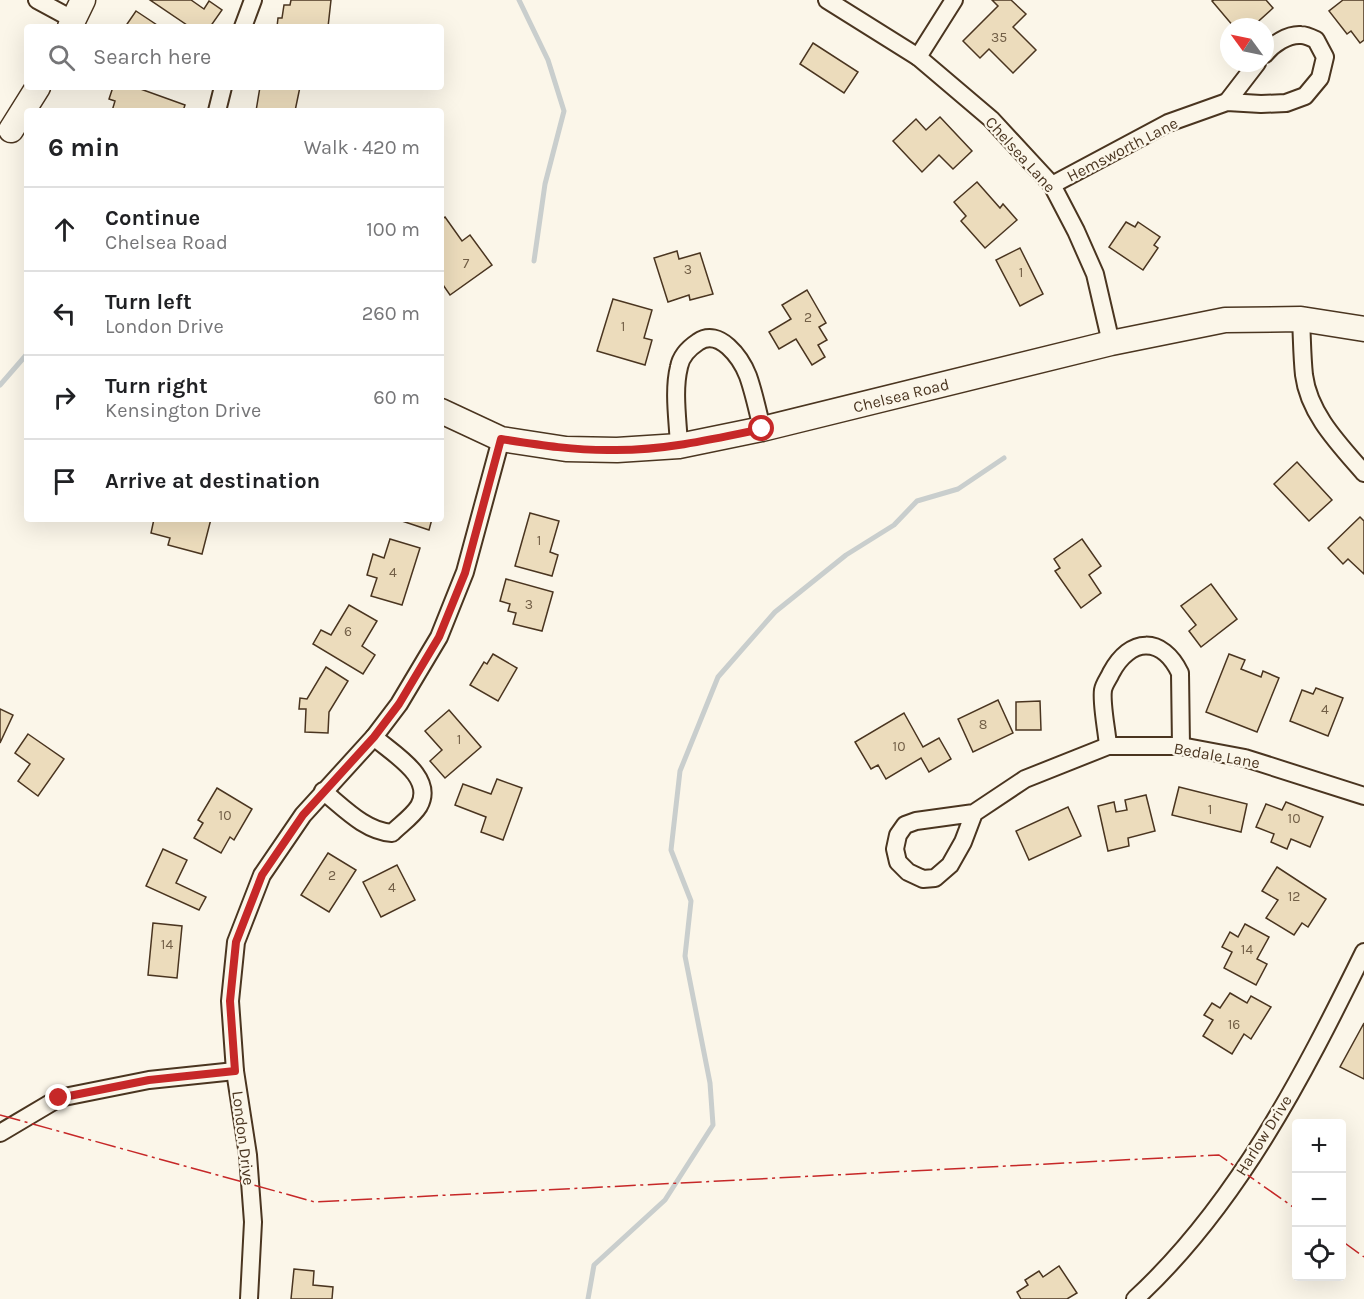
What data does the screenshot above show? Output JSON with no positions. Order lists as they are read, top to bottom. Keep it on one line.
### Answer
{"streets":{"street":["Hemsworth Lane","Chelsea Lane","Chelsea Road","Bedale Lane","Harlow Drive","London Drive"]},"crossings":[["Hemsworth Lane","Chelsea Lane"],["Chelsea Lane","Chelsea Road"],["Chelsea Road","London Drive"]],"house_numbers":["35","7","3","1","2","1","1","4","3","6","4","8","1","10","1","10","10","2","4","12","14","14","16"],"north":"top left","page":{"search":"Search here","heading":["6 min","Walk · 420 m"],"list":[["Continue","Chelsea Road","100 m"],["Turn left","London Drive","260 m"],["Turn right","Kensington Drive","60 m"],"Arrive at destination"],"map_buttons":["+","−"]}}
